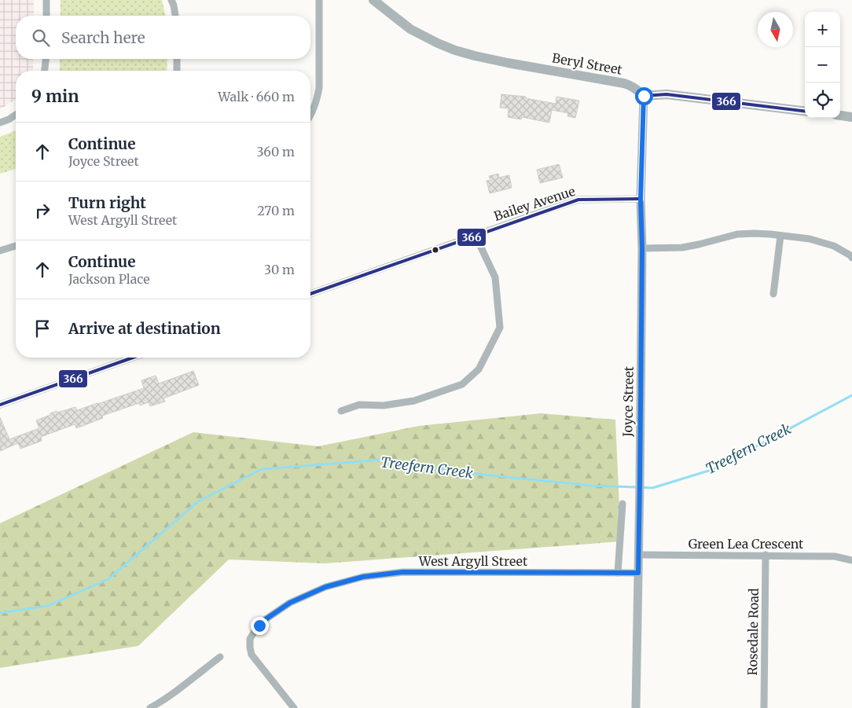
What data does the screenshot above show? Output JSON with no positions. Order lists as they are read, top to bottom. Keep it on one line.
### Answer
{"streets":{"main road":["Beryl Street"],"street":["Bailey Avenue","Joyce Street","Green Lea Crescent","West Argyll Street","Rosedale Road"]},"crossings":[["Beryl Street","Joyce Street"],["Bailey Avenue","Joyce Street"],["Joyce Street","Green Lea Crescent"],["Joyce Street","West Argyll Street"],["Green Lea Crescent","Rosedale Road"]],"water":["Treefern Creek"],"lines":["transit line 366"],"north":"bottom","page":{"map_buttons":["+","−"],"search":"Search here","heading":["9 min","Walk · 660 m"],"list":[["Continue","Joyce Street","360 m"],["Turn right","West Argyll Street","270 m"],["Continue","Jackson Place","30 m"],"Arrive at destination"]}}
